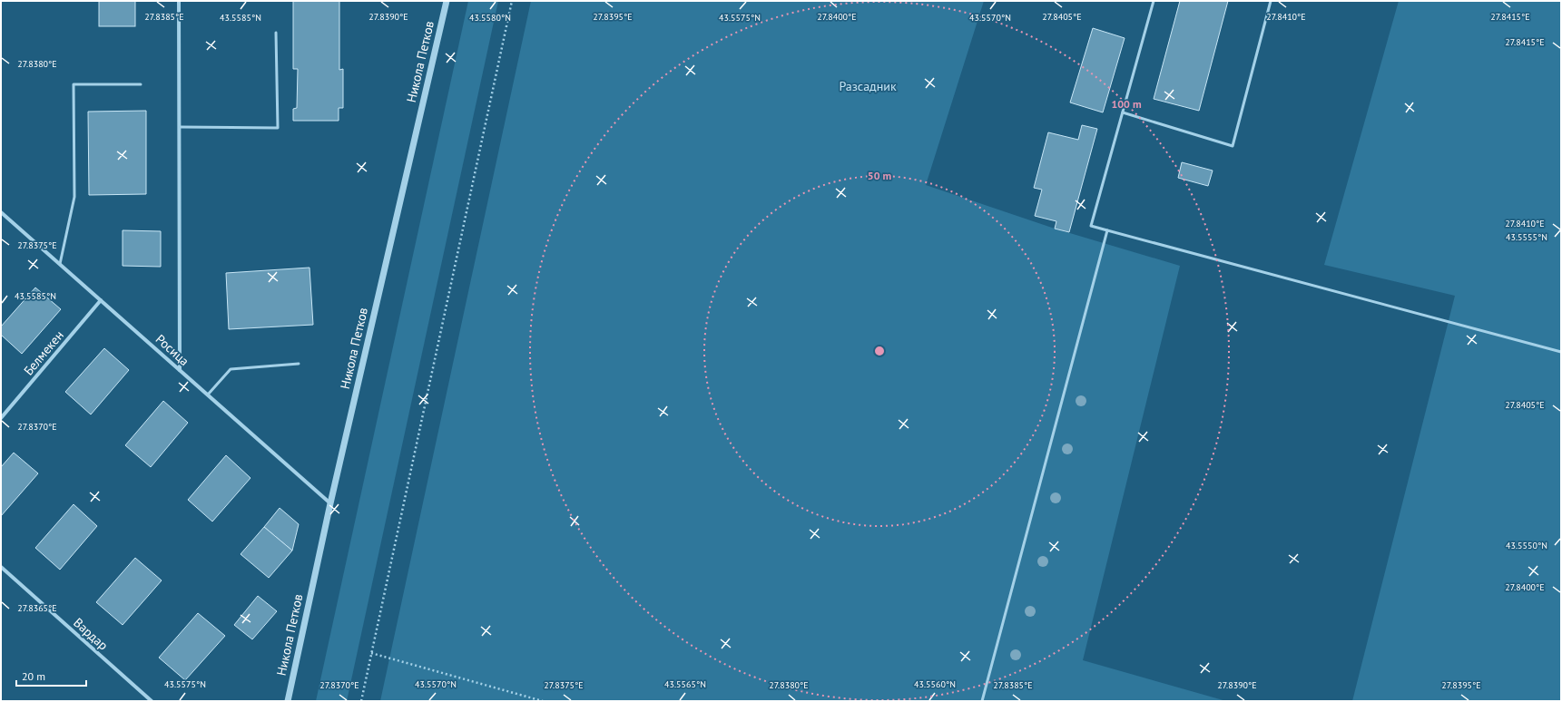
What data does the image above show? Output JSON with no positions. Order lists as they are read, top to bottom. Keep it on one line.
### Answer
{"streets":{"street":["Никола Петков","Росица","Белмекен","Вардар"]},"crossings":[["Никола Петков","Росица"],["Росица","Белмекен"]],"parks":["Разсадник"],"scale_bar":"20 m","coordinates":["27.8385°E","27.8390°E","27.8395°E","27.8400°E","27.8405°E","27.8410°E","27.8415°E","43.5585°N","43.5580°N","43.5575°N","43.5570°N","27.8380°E","43.5555°N","27.8375°E","27.8370°E","43.5550°N","27.8365°E","43.5565°N","43.5560°N"],"rings":["100 m","50 m"]}
